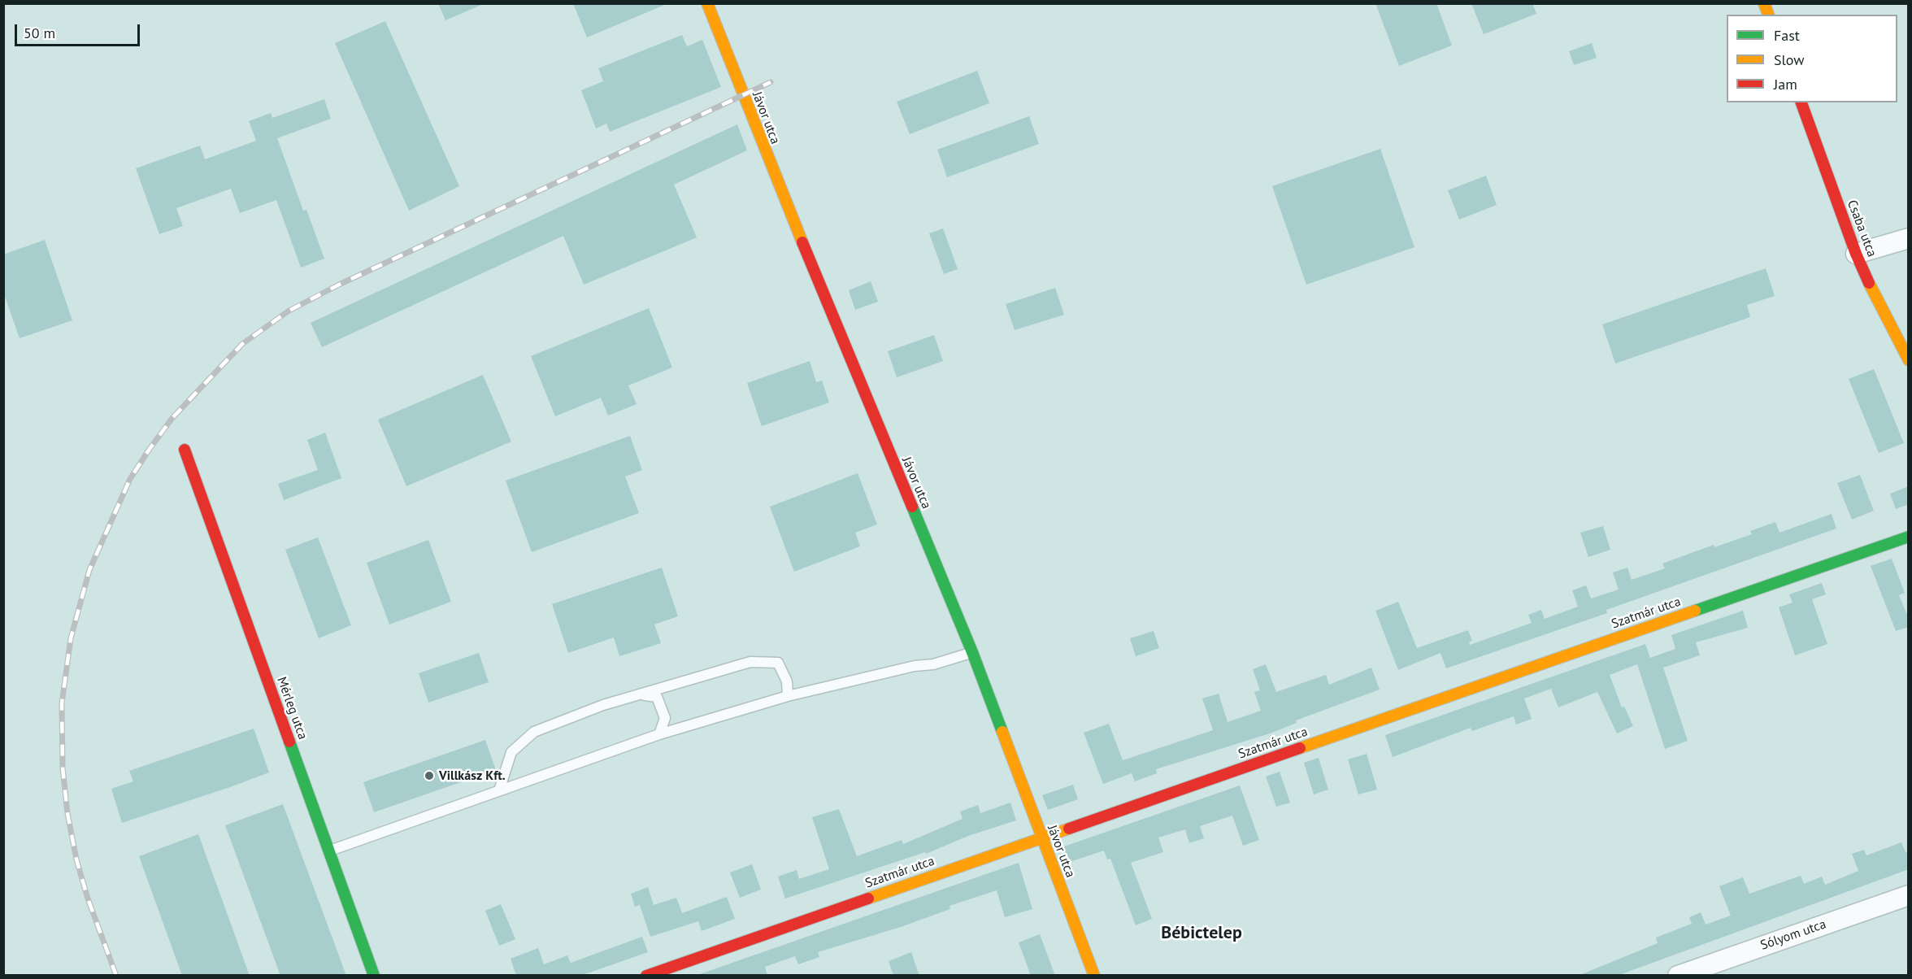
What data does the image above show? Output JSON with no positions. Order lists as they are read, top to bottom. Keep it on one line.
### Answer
{"streets":{"street":["Jávor utca","Csaba utca","Szatmár utca","Mérleg utca","Sólyom utca"]},"crossings":[["Jávor utca","Szatmár utca"]],"districts":["Bébictelep"],"places":["Villkász Kft."],"legend":["Fast","Slow","Jam"],"scale_bar":"50 m"}
